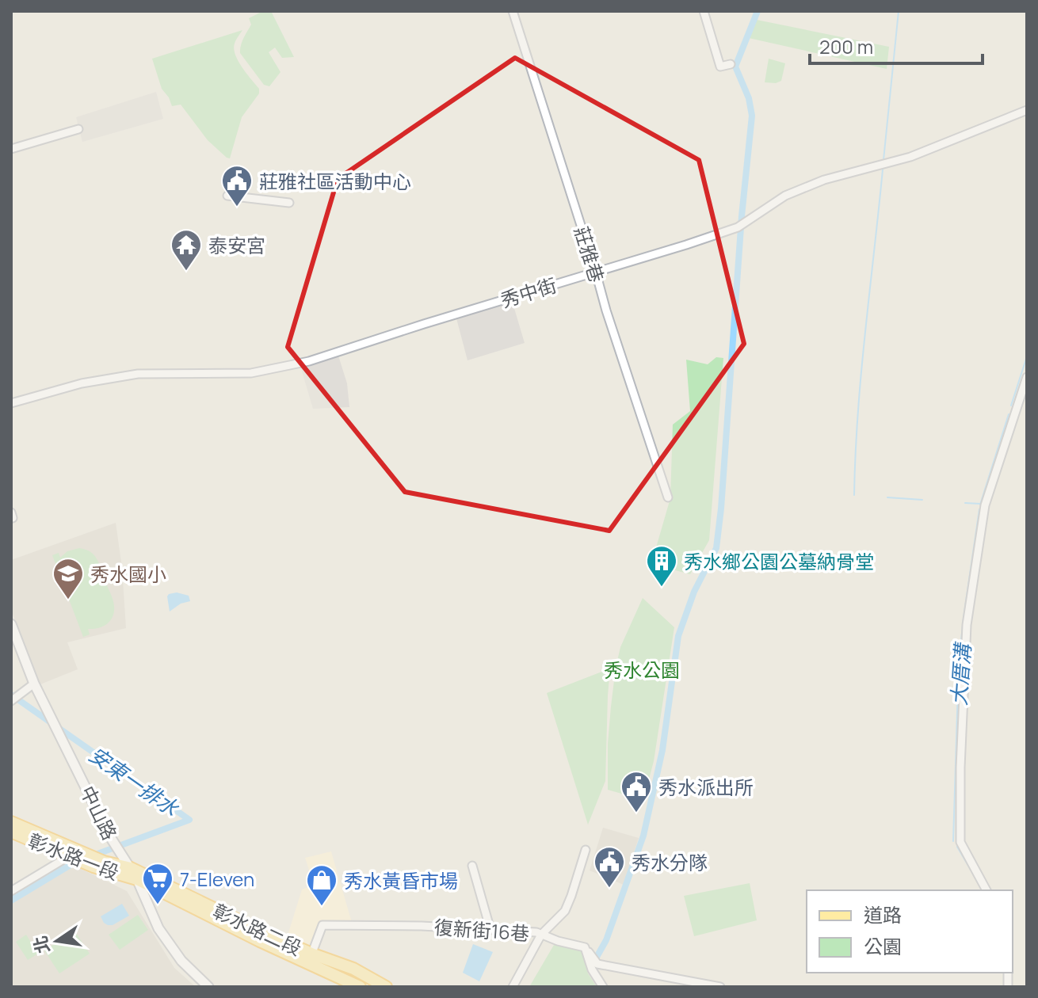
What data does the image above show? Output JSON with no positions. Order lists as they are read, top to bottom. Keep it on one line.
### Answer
{"streets":{"main road":["彰水路一段","彰水路二段"],"street":["莊雅巷","秀中街","中山路","復新街16巷"]},"crossings":[["莊雅巷","秀中街"],["中山路","彰水路一段"],["中山路","彰水路二段"],["彰水路一段","彰水路二段"],["彰水路二段","復新街16巷"]],"water":["大厝溝","安東一排水"],"parks":["秀水公園"],"places":{"public building":["莊雅社區活動中心","秀水派出所","秀水分隊"],"temple":["泰安宮"],"building":["秀水鄉公園公墓納骨堂"],"school or university":["秀水國小"],"supermarket":["7-Eleven"],"shop":["秀水黃昏市場"]},"legend":["道路","公園"],"scale_bar":"200 m","north":"left"}
